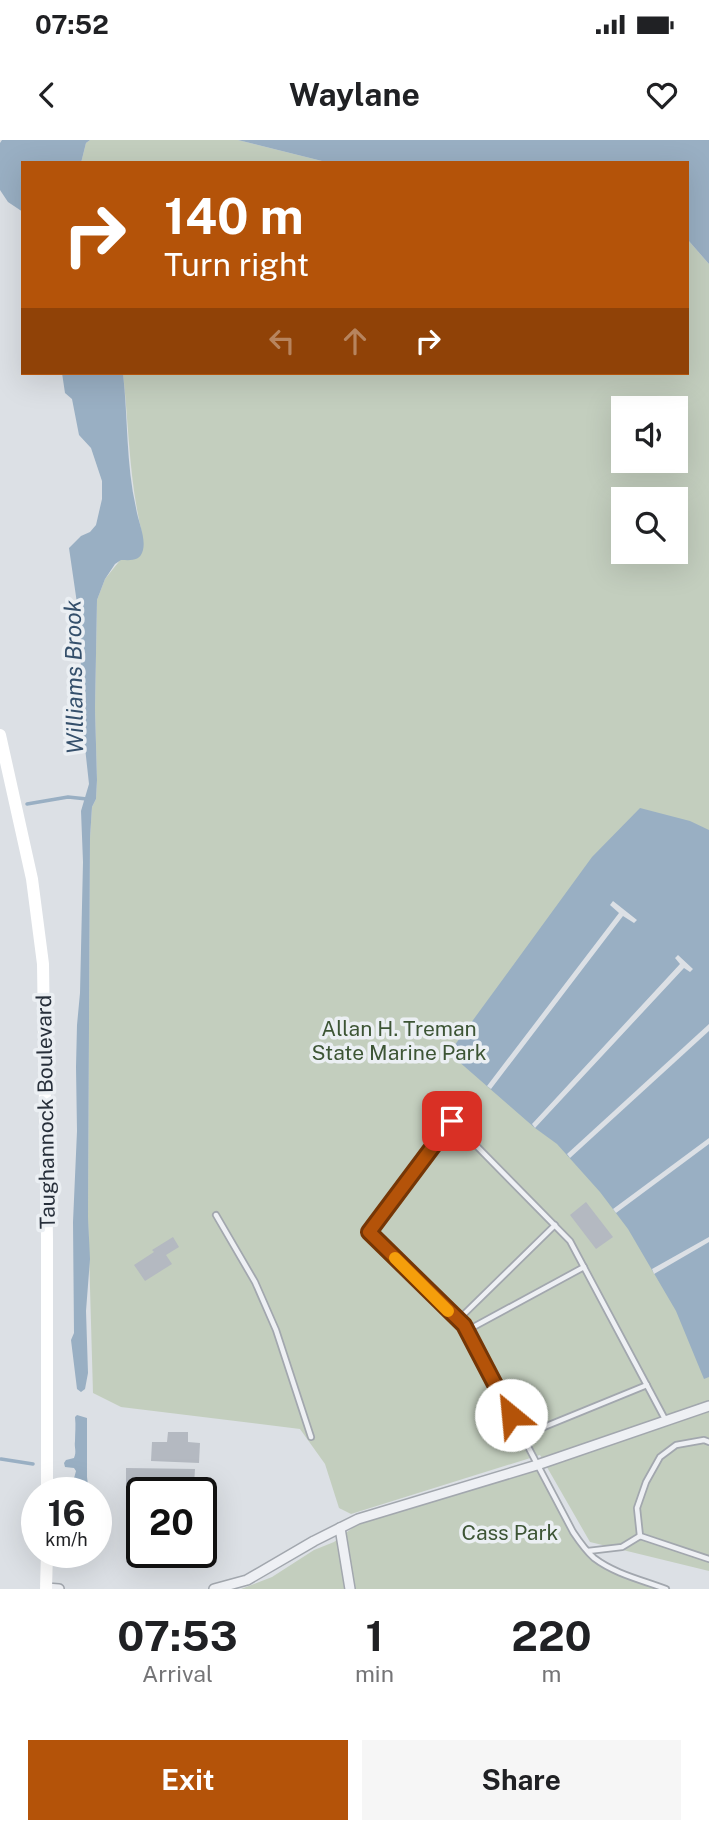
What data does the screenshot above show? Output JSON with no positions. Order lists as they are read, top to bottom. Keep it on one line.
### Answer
{"streets":{"main road":["Taughannock Boulevard"]},"water":["Williams Brook"],"parks":["Allan H. Treman State Marine Park","Cass Park"],"page":{"status":"07:52","header":"Waylane","turn":["140 m","Turn right"],"speed":"16 km/h","limit":"20","eta":["07:53","Arrival","1","min","220","m"],"buttons":["Exit","Share"]}}
